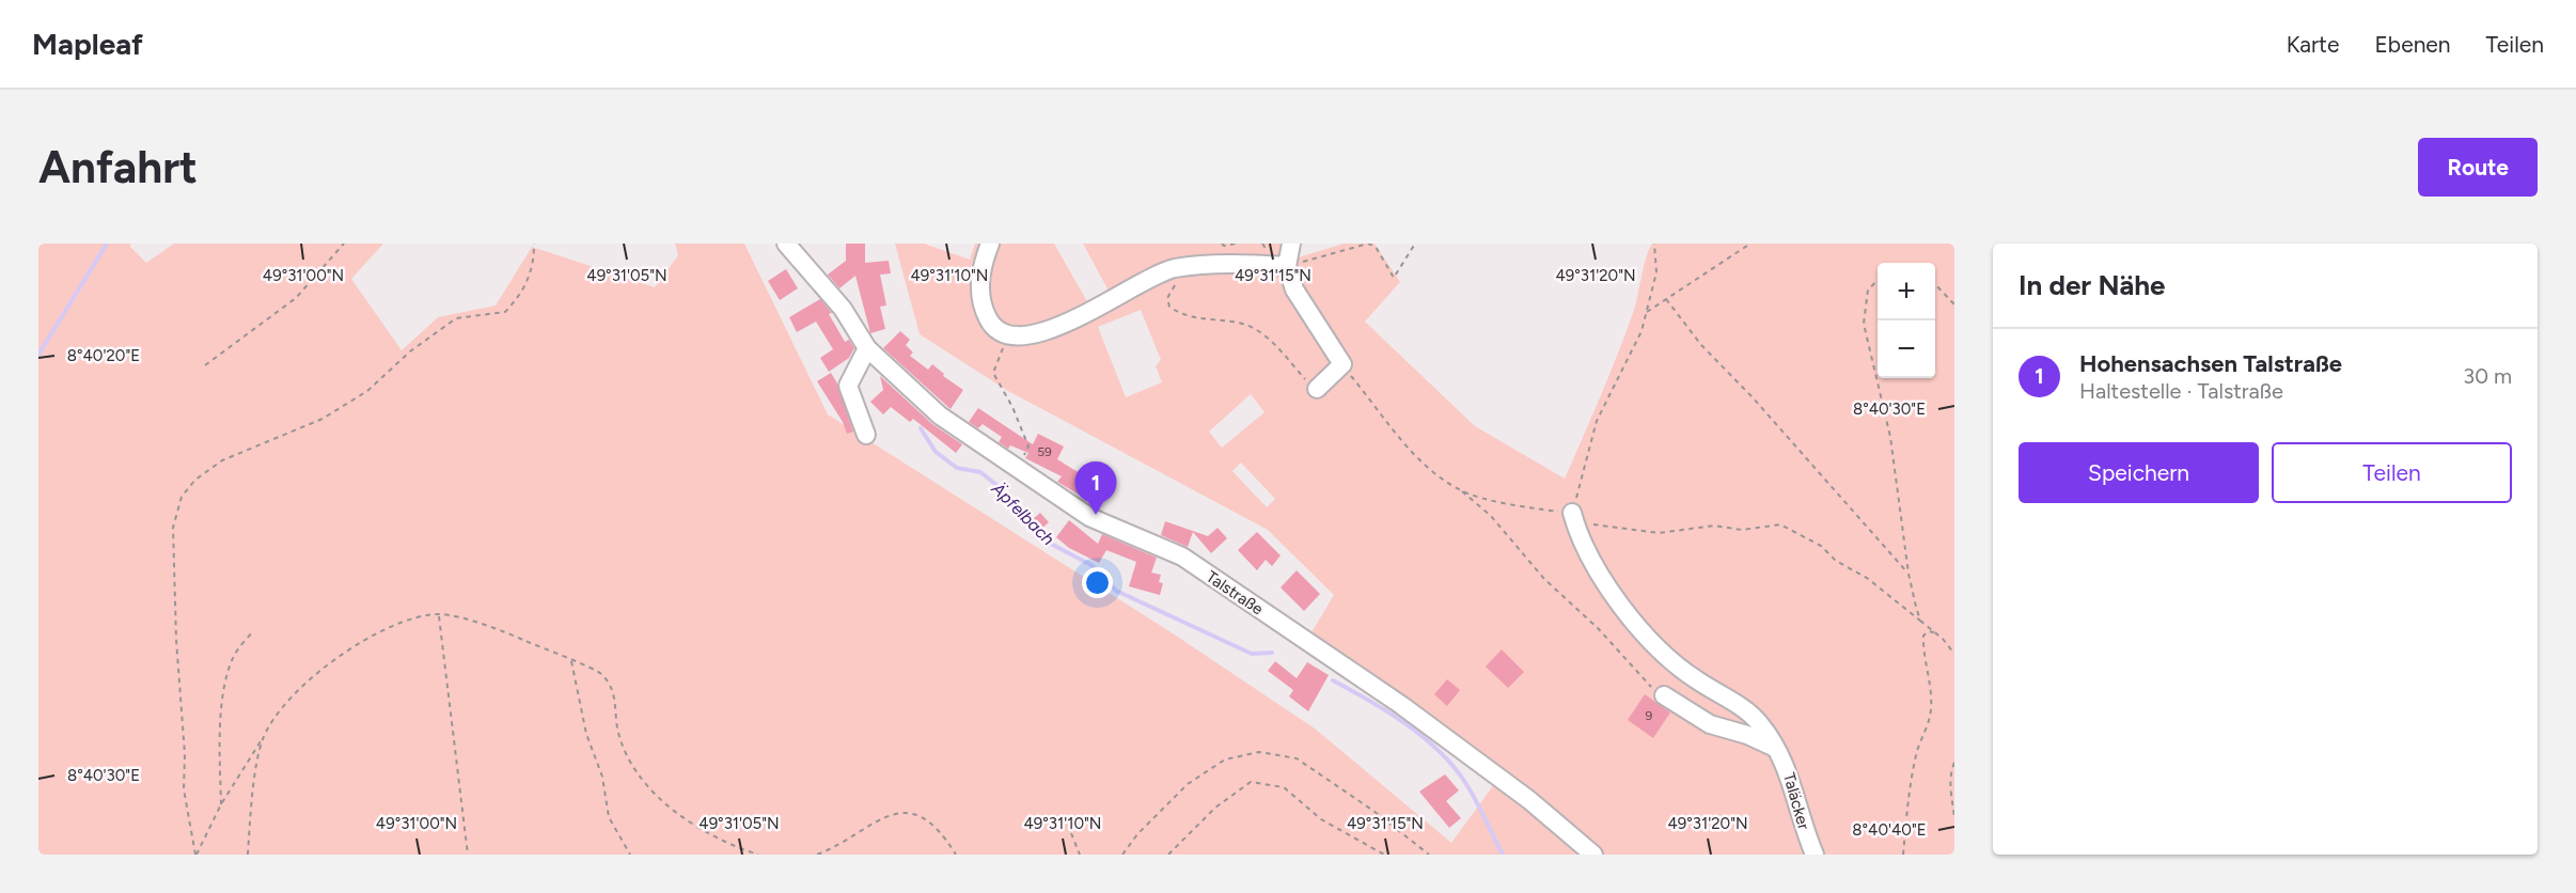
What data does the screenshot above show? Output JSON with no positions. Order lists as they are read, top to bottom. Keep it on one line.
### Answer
{"streets":{"street":["Talstraße","Taläcker"]},"water":["Äpfelbach"],"house_numbers":["59","9"],"page":{"header":"Mapleaf","nav":["Karte","Ebenen","Teilen"],"buttons":["Route",["Speichern","Teilen"]],"title":"Anfahrt","heading":"In der Nähe","map_buttons":["+","−"],"list":[{"mark":"1","name":"Hohensachsen Talstraße","note":"Haltestelle · Talstraße","value":"30 m"}],"pins":"1"},"coordinates":["49°31'00\"N","49°31'05\"N","49°31'10\"N","49°31'15\"N","49°31'20\"N","8°40'20\"E","8°40'30\"E","8°40'40\"E"]}
